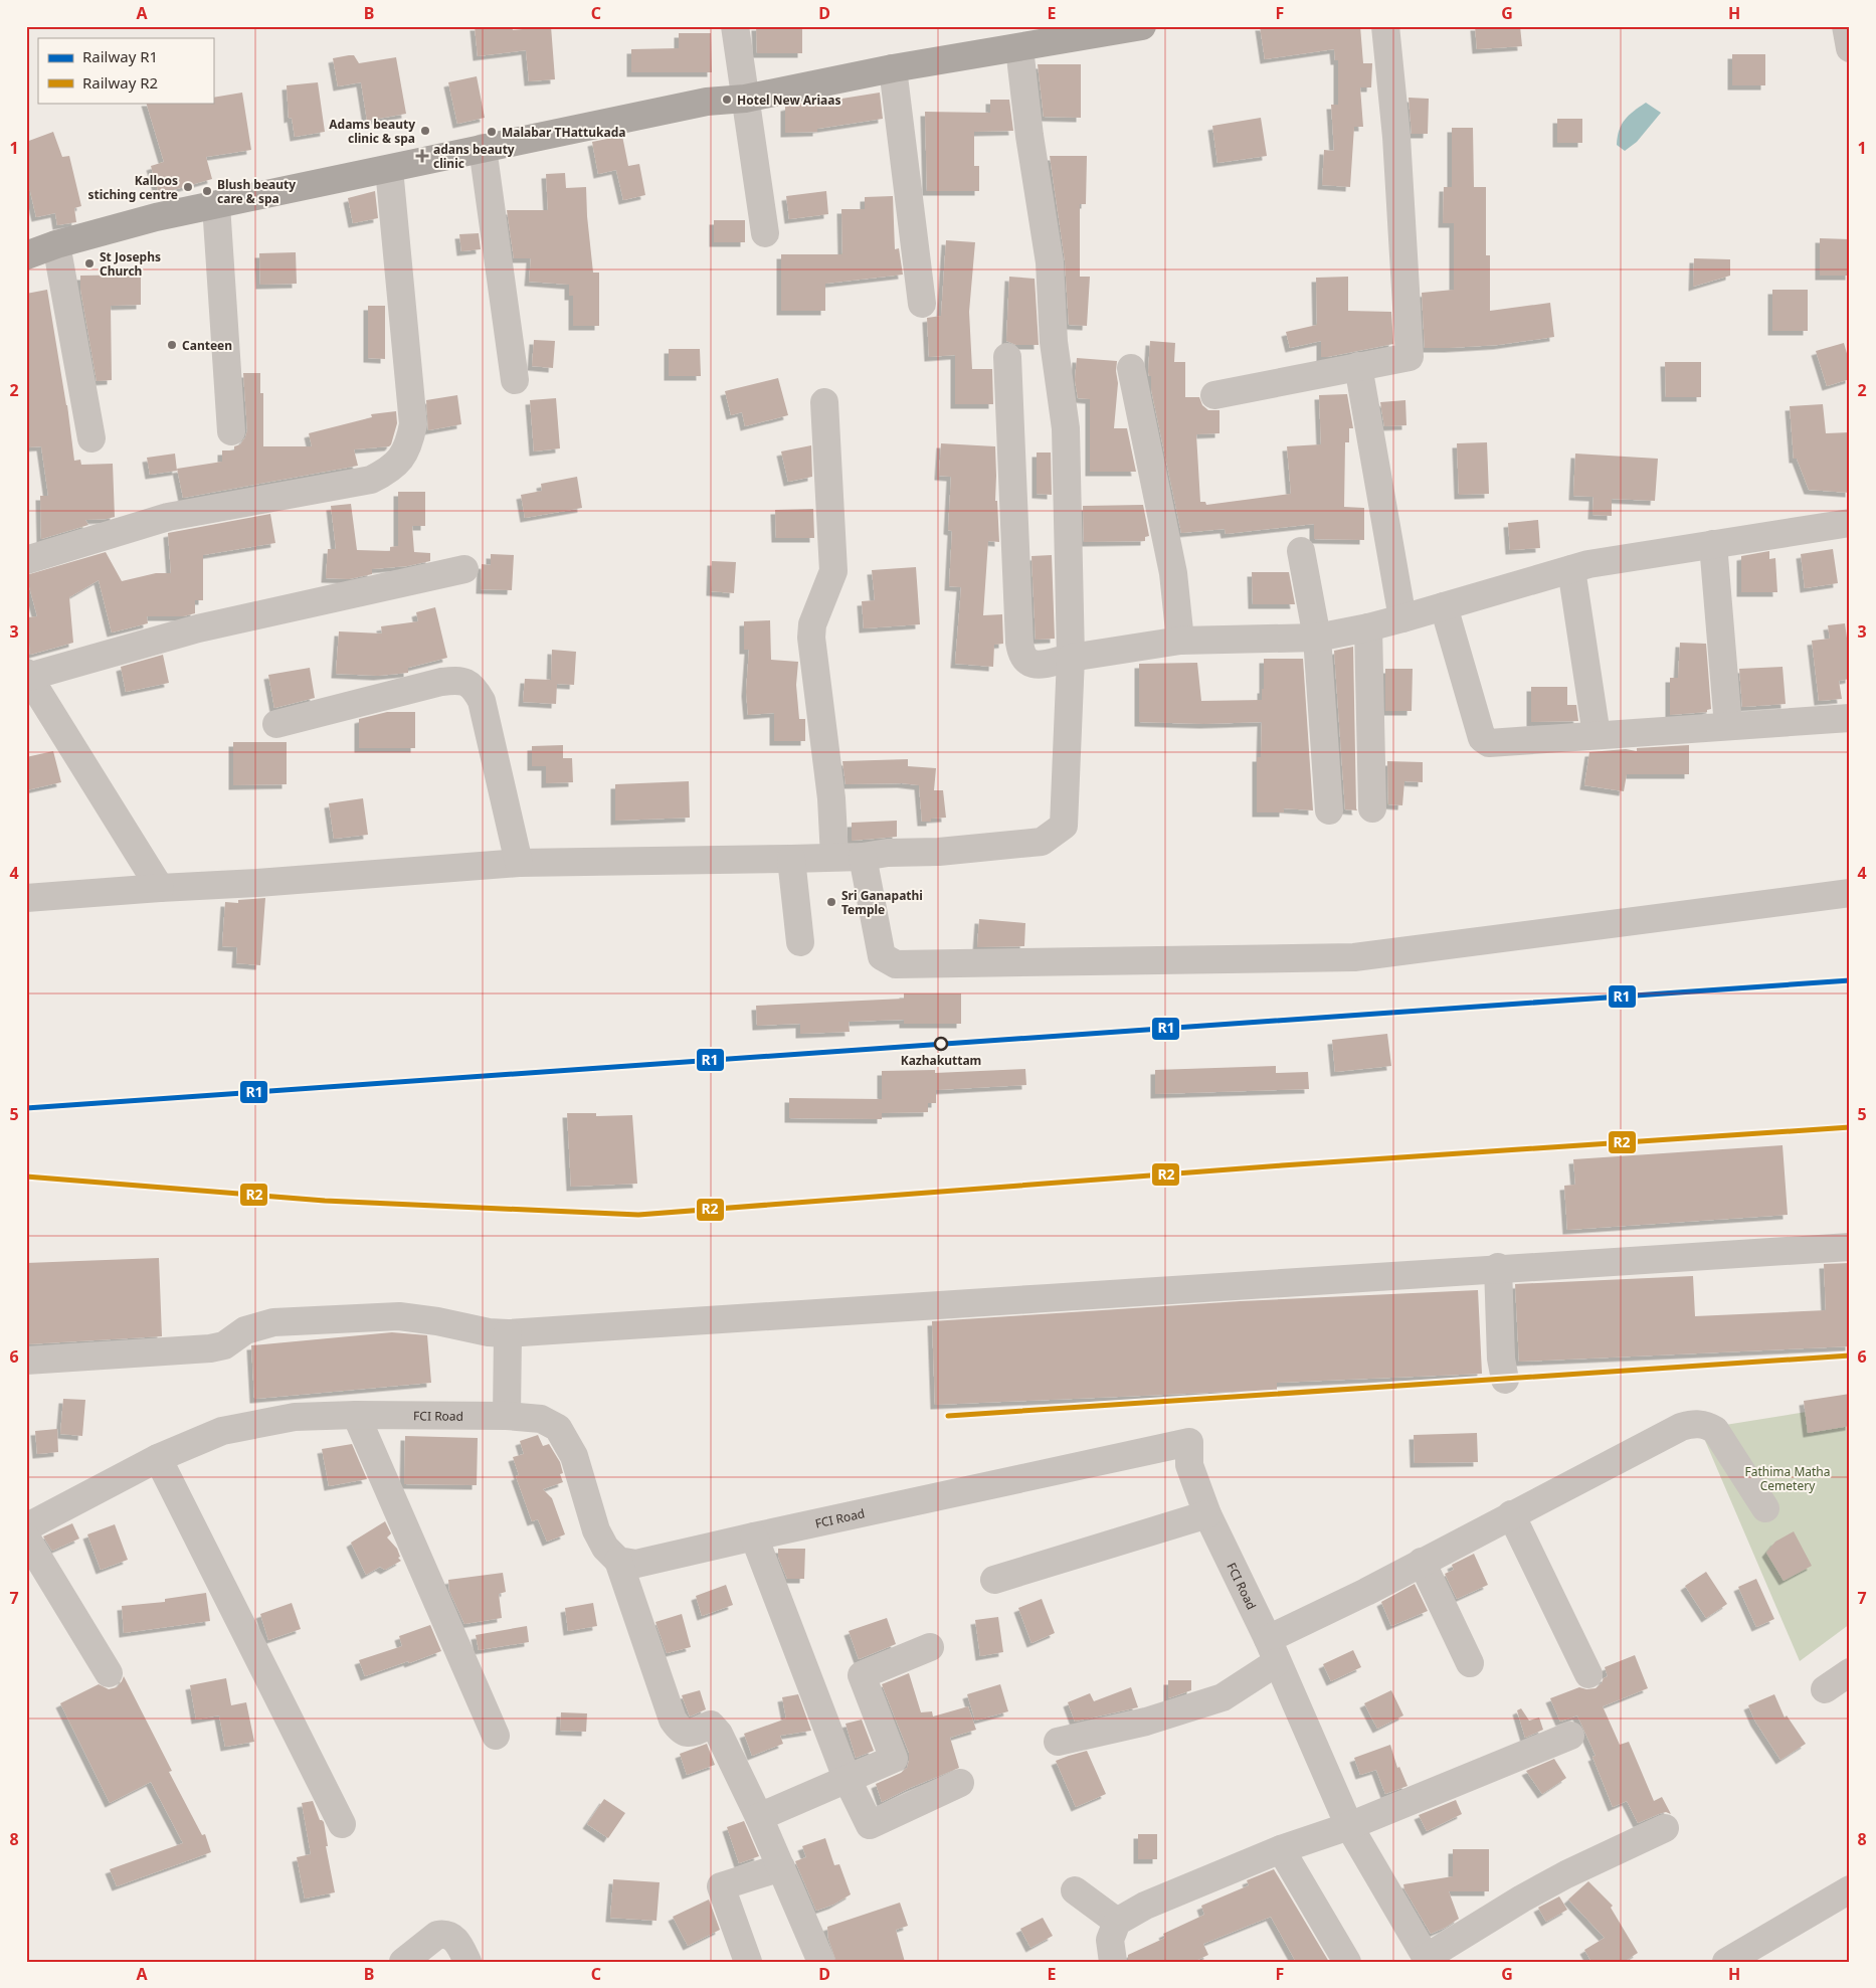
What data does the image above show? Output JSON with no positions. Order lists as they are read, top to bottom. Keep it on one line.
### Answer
{"streets":{"street":["FCI Road"]},"parks":["Fathima Matha Cemetery"],"places":{"other":["Hotel New Ariaas","Adams beauty clinic & spa","Malabar THattukada","Kalloos stiching centre","Blush beauty care & spa","St Josephs Church","Canteen","Sri Ganapathi Temple","Kazhakuttam"],"health":["adans beauty clinic"]},"lines":["rail line R1","rail line R2"],"legend":["Railway R1","Railway R2"],"grid":{"columns":["A","B","C","D","E","F","G","H"],"rows":["1","2","3","4","5","6","7","8"]}}
